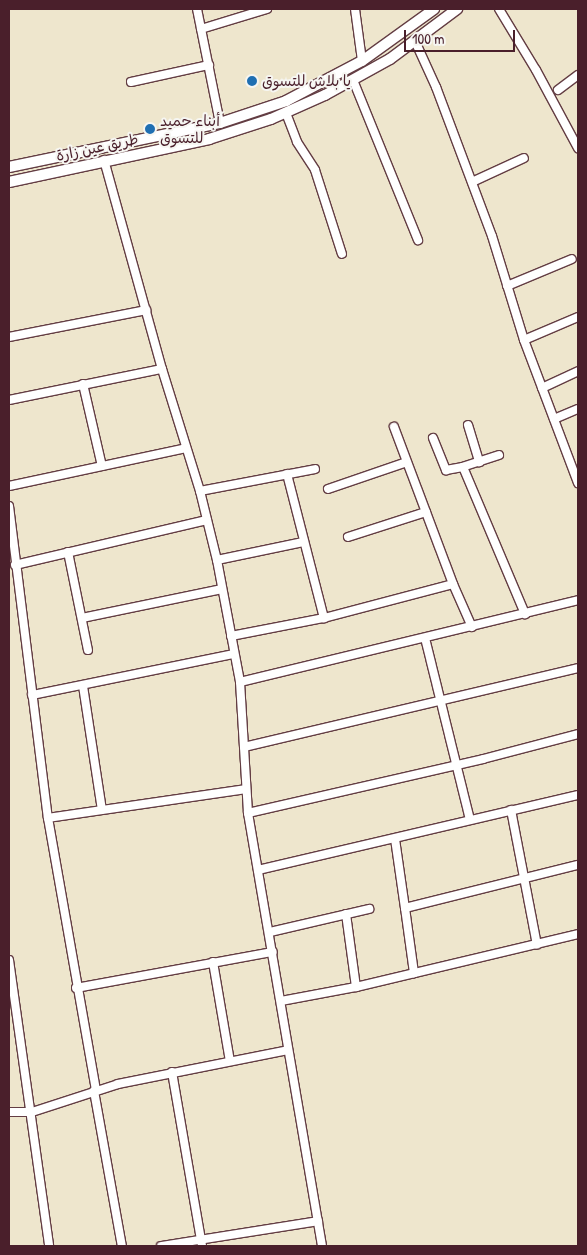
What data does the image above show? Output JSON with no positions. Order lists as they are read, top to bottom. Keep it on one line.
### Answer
{"streets":{"main road":["طريق عين زارة"]},"places":["يا بلاش للتسوق","أبناء حميد للتسوق"],"scale_bar":"100 m"}
